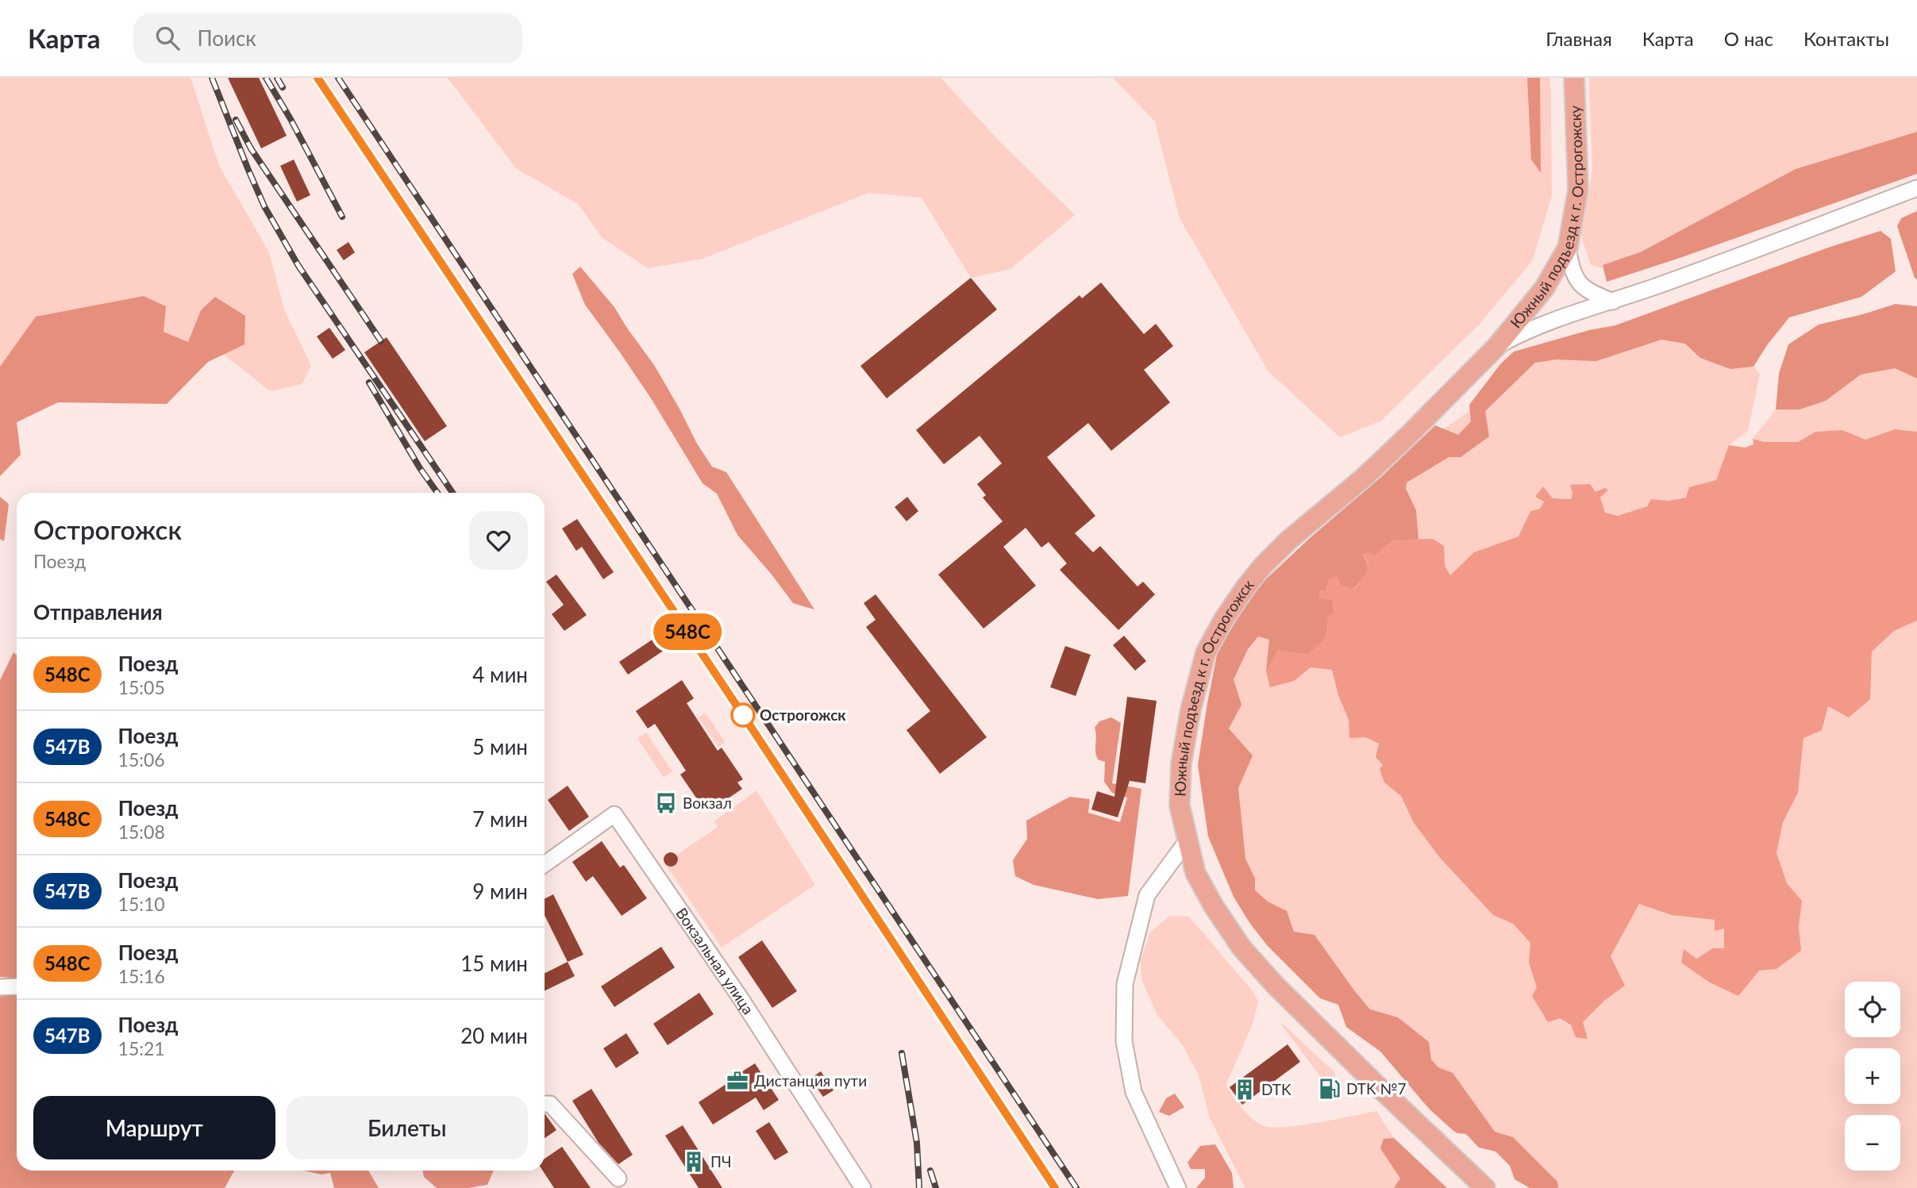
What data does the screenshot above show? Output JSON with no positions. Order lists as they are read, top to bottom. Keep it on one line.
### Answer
{"streets":{"main road":["Южный подъезд к г. Острогожску","Южный подъезд к г. Острогожск"],"street":["Вокзальная улица"]},"crossings":[["Южный подъезд к г. Острогожску","Южный подъезд к г. Острогожск"]],"places":{"other":["Острогожск"],"bus stop":["Вокзал"],"office":["Дистанция пути"],"fuel station":["DTK №7"],"building":["DTK","ПЧ"]},"page":{"header":"Карта","search":"Поиск","nav":["Главная","Карта","О нас","Контакты"],"on_map":"548С","heading":[["Острогожск","Поезд"],"Отправления"],"list":[{"mark":"548С","name":"Поезд","note":"15:05","value":"4 мин"},{"mark":"547В","name":"Поезд","note":"15:06","value":"5 мин"},{"mark":"548С","name":"Поезд","note":"15:08","value":"7 мин"},{"mark":"547В","name":"Поезд","note":"15:10","value":"9 мин"},{"mark":"548С","name":"Поезд","note":"15:16","value":"15 мин"},{"mark":"547В","name":"Поезд","note":"15:21","value":"20 мин"}],"map_buttons":["+","−"],"buttons":["Маршрут","Билеты"]}}
